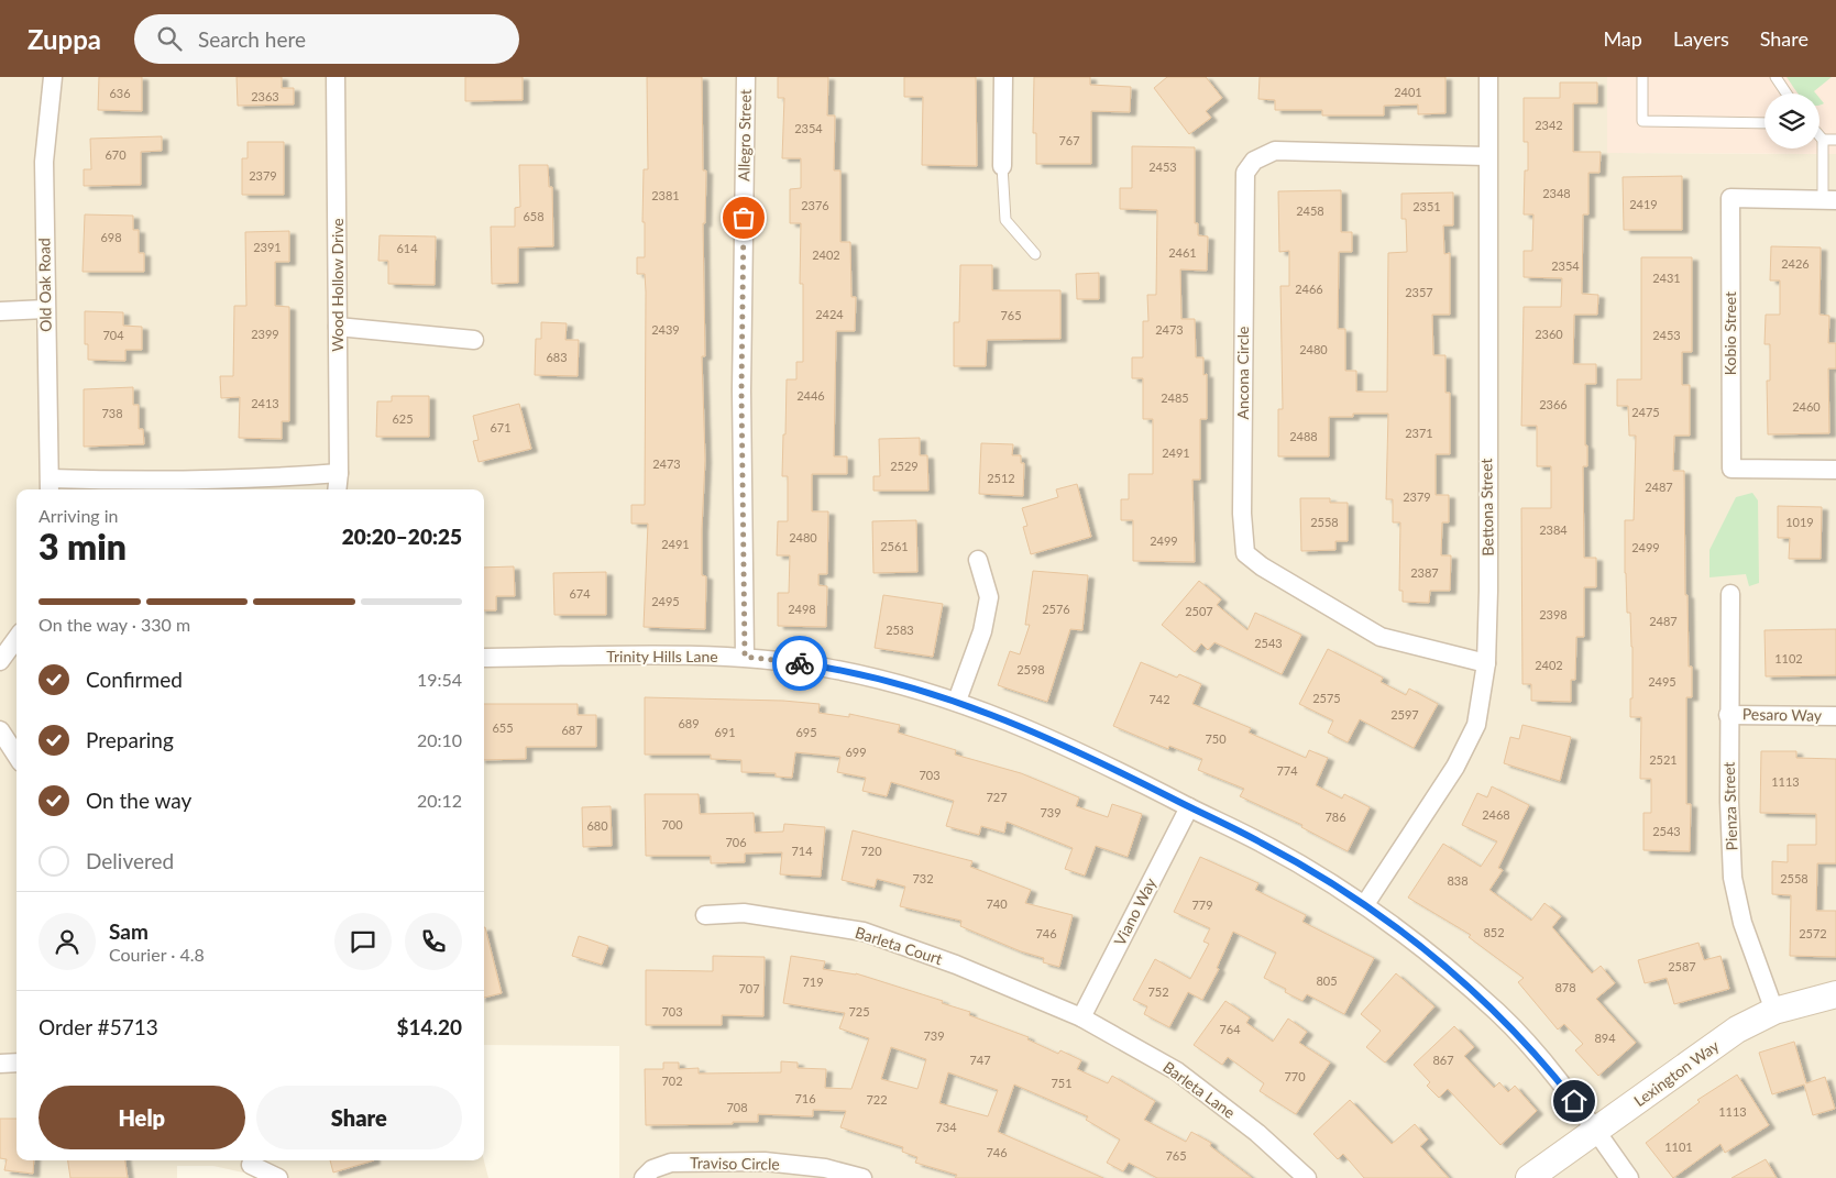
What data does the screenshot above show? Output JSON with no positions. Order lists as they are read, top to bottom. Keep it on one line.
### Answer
{"streets":{"street":["Allegro Street","Old Oak Road","Wood Hollow Drive","Kobio Street","Ancona Circle","Bettona Street","Trinity Hills Lane","Pesaro Way","Pienza Street","Viano Way","Barleta Court","Lexington Way","Barleta Lane","Traviso Circle"]},"crossings":[["Allegro Street","Trinity Hills Lane"],["Ancona Circle","Bettona Street"],["Bettona Street","Trinity Hills Lane"],["Trinity Hills Lane","Viano Way"],["Trinity Hills Lane","Lexington Way"],["Pesaro Way","Pienza Street"],["Pienza Street","Lexington Way"],["Viano Way","Barleta Court"],["Viano Way","Barleta Lane"],["Barleta Court","Barleta Lane"]],"house_numbers":["2401","636","2363","2342","2354","767","670","2453","2379","2348","2381","2419","2376","2351","2458","658","698","2391","614","2461","2402","2426","2354","2431","2466","2357","2424","765","2439","2473","2399","2360","704","2453","2480","683","2446","2485","2413","2366","2460","2475","738","625","671","2371","2488","2491","2473","2529","2512","2487","2379","2558","1019","2384","2480","2499","2491","2561","2499","2387","674","2495","2498","2576","2507","2398","2487","2583","2543","1102","2402","2598","2495","2575","742","2597","689","655","687","691","695","750","699","2521","774","703","1113","727","739","2468","786","700","680","2543","706","714","720","732","2558","838","740","779","852","746","2572","2587","805","719","878","707","752","703","725","764","739","894","747","867","770","702","751","716","722","708","1113","734","1101","746","765"],"page":{"header":"Zuppa","search":"Search here","nav":["Map","Layers","Share"],"heading":["3 min","Arriving in","20:20–20:25"],"panel":["Sam","Courier · 4.8","Order #5713","$14.20"],"bar":"On the way · 330 m","list":[["Confirmed","19:54"],["Preparing","20:10"],["On the way","20:12"],"Delivered"],"buttons":["Help","Share"]}}
